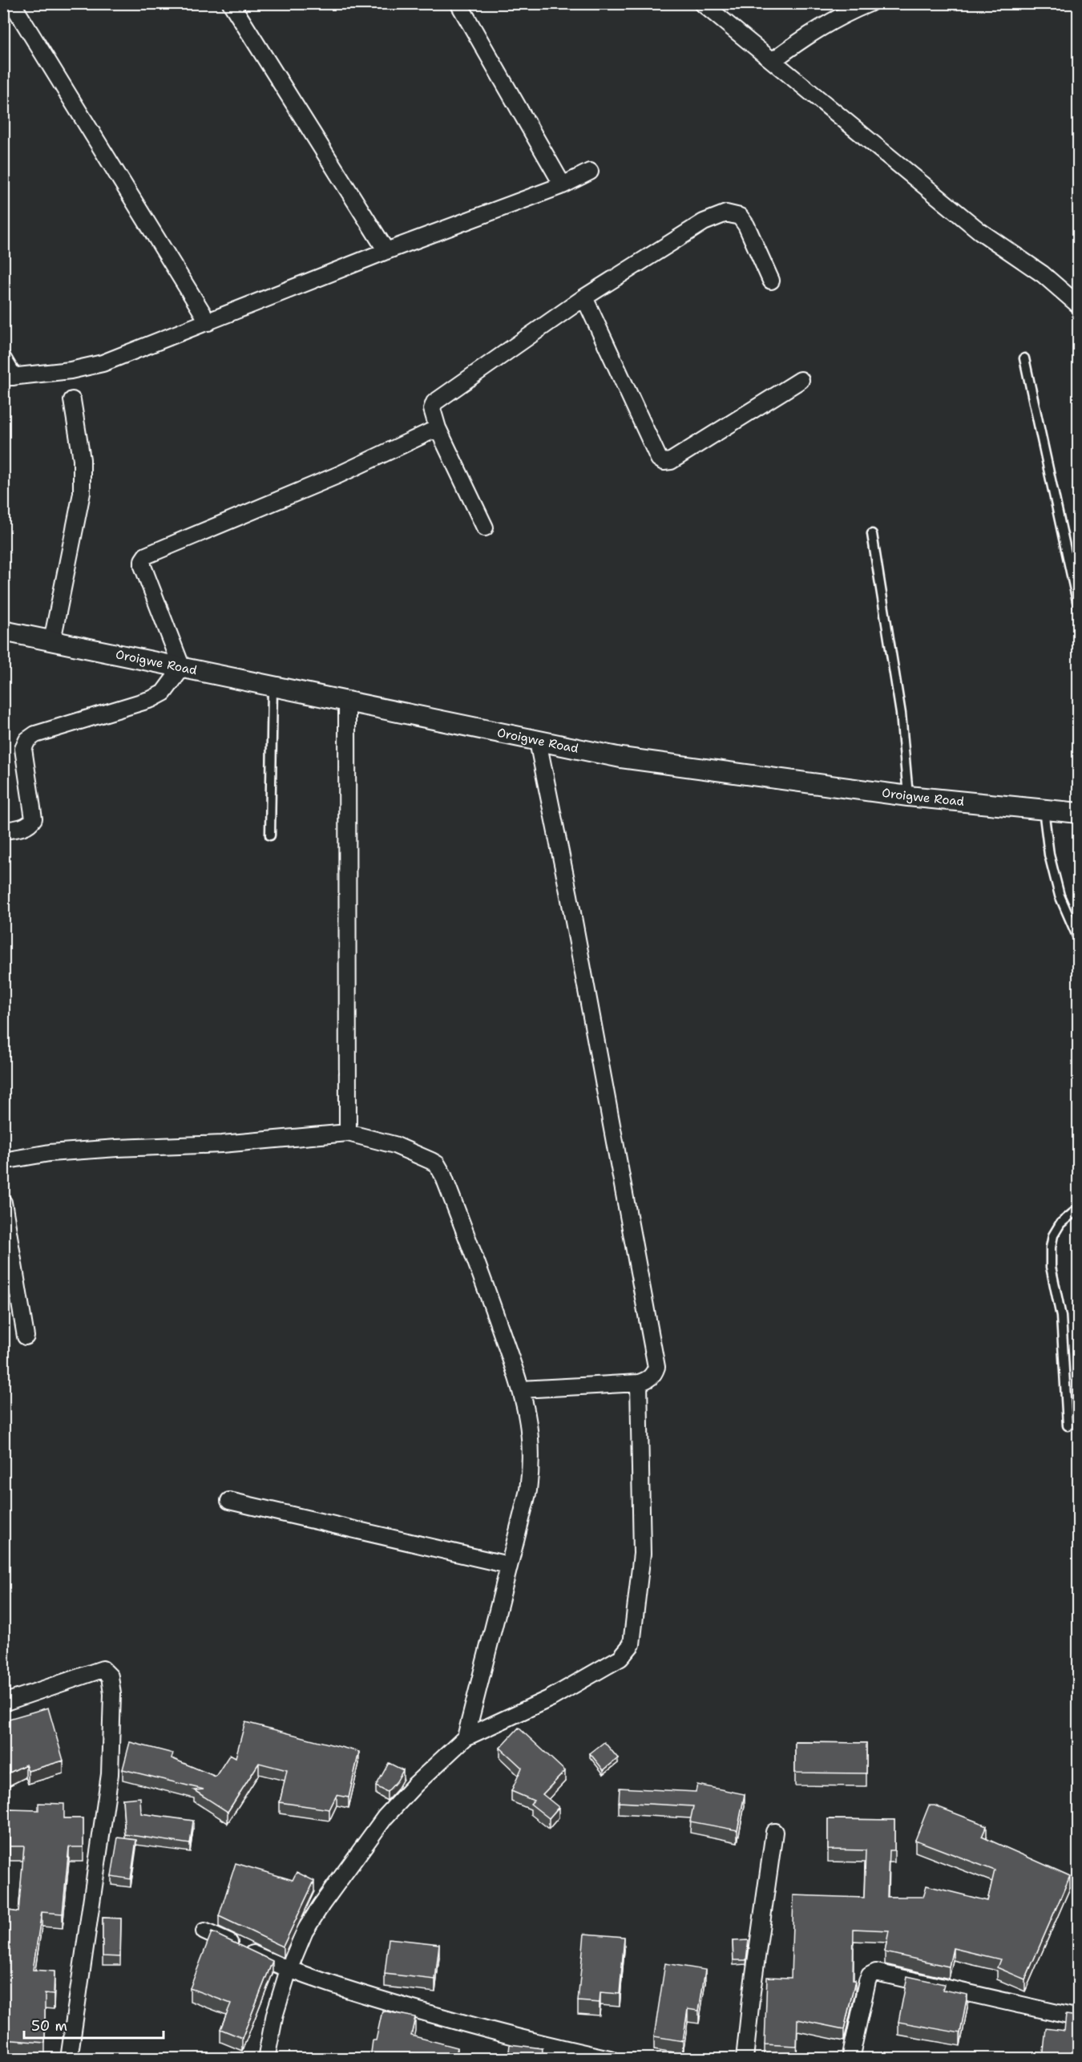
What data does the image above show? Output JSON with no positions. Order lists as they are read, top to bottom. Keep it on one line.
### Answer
{"streets":{"street":["Oroigwe Road"]},"scale_bar":"50 m"}
